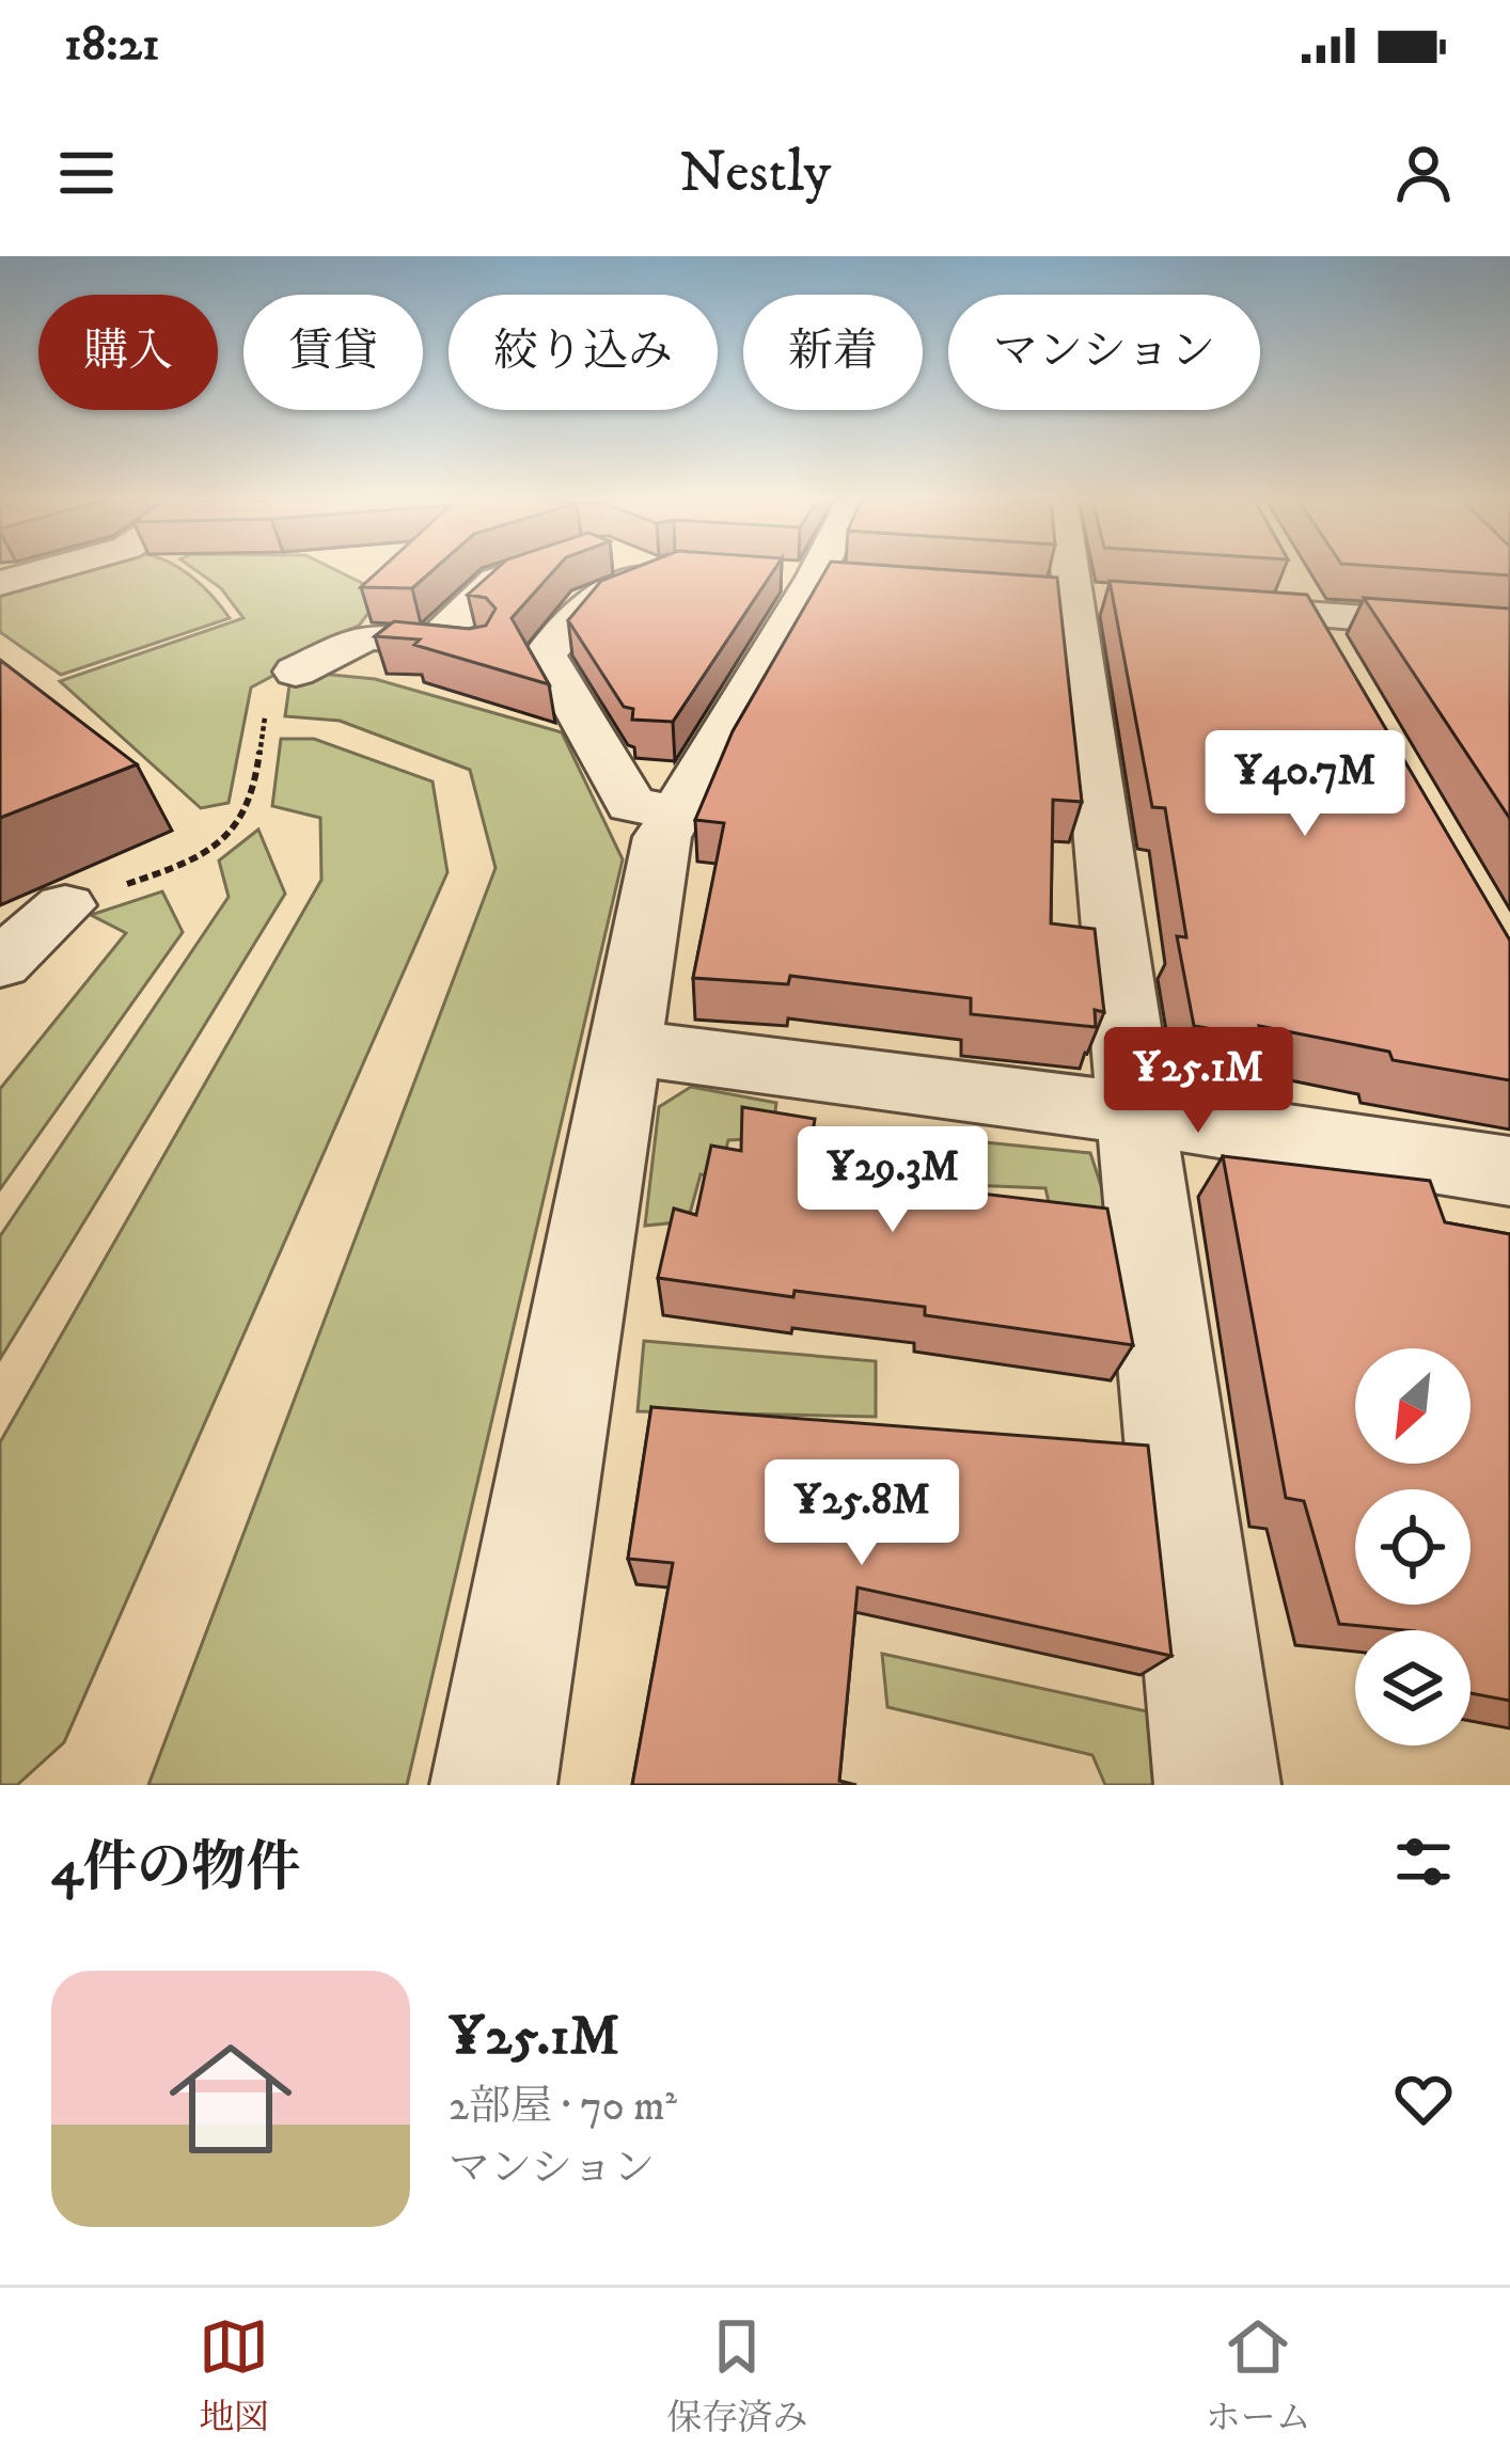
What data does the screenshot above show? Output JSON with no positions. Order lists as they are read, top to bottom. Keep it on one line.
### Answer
{"north":"bottom left","page":{"status":"18:21","header":"Nestly","chip":["購入","賃貸","絞り込み","新着","マンション"],"price":["¥40.7M","¥25.1M","¥29.3M","¥25.8M"],"heading":"4件の物件","list":[{"name":"¥25.1M","note":"2部屋 · 70 m² · マンション"}],"tabs":["地図","保存済み","ホーム"]}}
